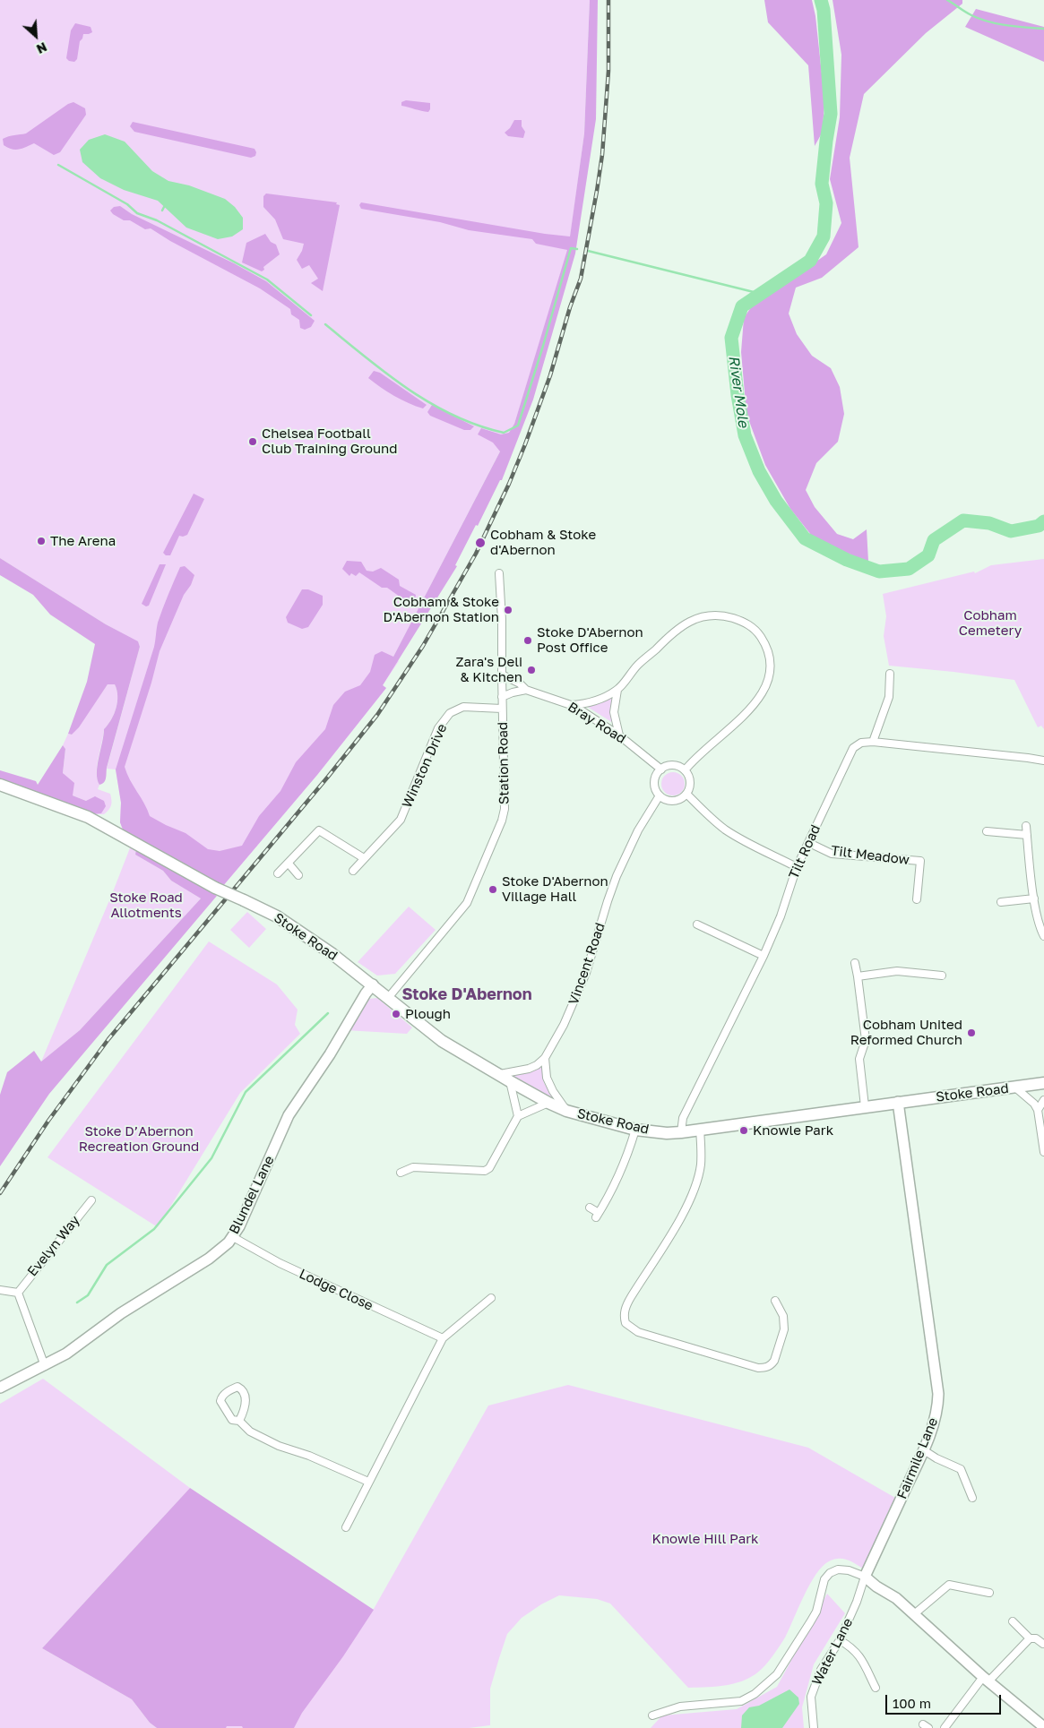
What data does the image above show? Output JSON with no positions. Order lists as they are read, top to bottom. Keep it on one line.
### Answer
{"streets":{"main road":["Stoke Road"],"street":["Bray Road","Station Road","Winston Drive","Tilt Road","Tilt Meadow","Vincent Road","Blundel Lane","Evelyn Way","Lodge Close","Fairmile Lane","Water Lane"]},"crossings":[["Bray Road","Station Road"],["Bray Road","Vincent Road"],["Station Road","Winston Drive"],["Station Road","Stoke Road"],["Tilt Road","Tilt Meadow"],["Tilt Road","Stoke Road"],["Stoke Road","Vincent Road"],["Stoke Road","Blundel Lane"],["Stoke Road","Fairmile Lane"],["Blundel Lane","Lodge Close"],["Fairmile Lane","Water Lane"]],"districts":["Stoke D'Abernon"],"water":["River Mole"],"parks":["Cobham Cemetery","Stoke Road Allotments","Stoke D’Abernon Recreation Ground","Knowle Hill Park"],"places":["Chelsea Football Club Training Ground","The Arena","Cobham & Stoke d'Abernon","Cobham & Stoke D'Abernon Station","Stoke D'Abernon Post Office","Zara's Deli & Kitchen","Stoke D'Abernon Village Hall","Plough","Cobham United Reformed Church","Knowle Park"],"scale_bar":"100 m","north":"bottom right"}
